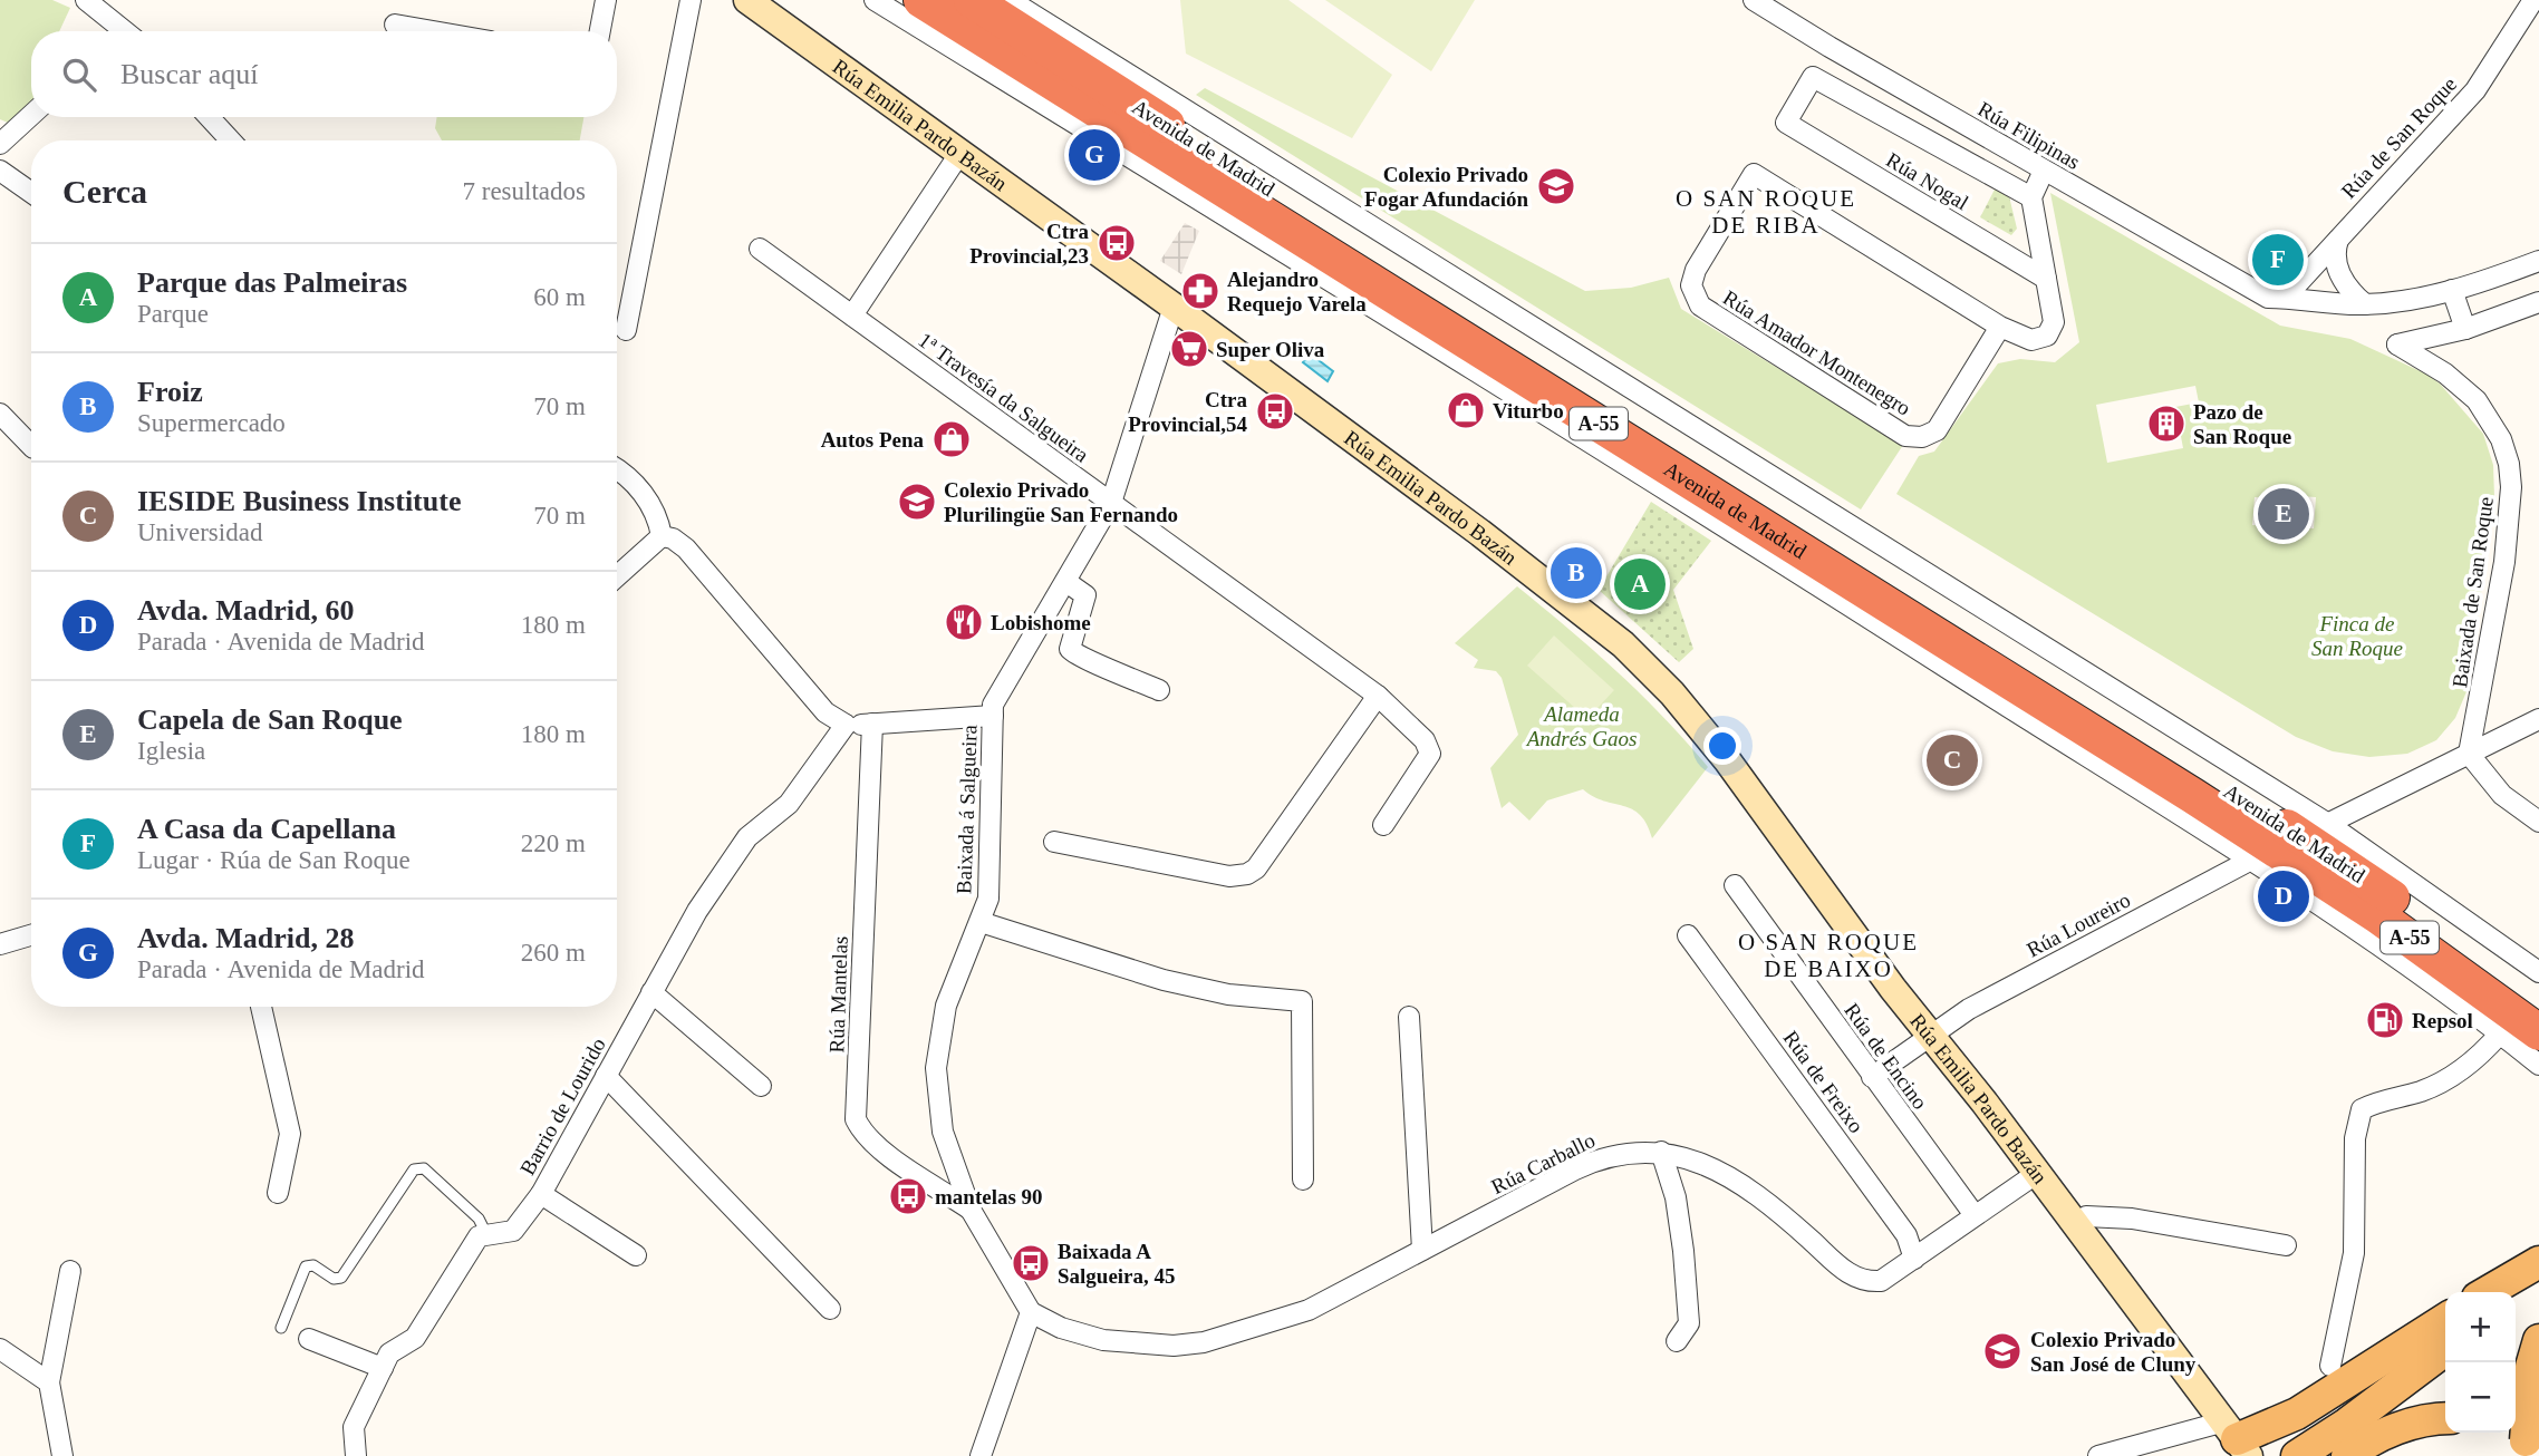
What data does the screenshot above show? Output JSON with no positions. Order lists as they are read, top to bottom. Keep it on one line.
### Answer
{"streets":{"highway":["Avenida de Madrid","A-55"],"street":["Rúa Emilia Pardo Bazán","Rúa Filipinas","Rúa de San Roque","Rúa Nogal","Rúa Amador Montenegro","1ª Travesía da Salgueira","Baixada de San Roque","Baixada á Salgueira","Rúa Loureiro","Rúa Mantelas","Rúa de Encino","Rúa de Freixo","Barrio de Lourido","Rúa Carballo"]},"crossings":[["Rúa Emilia Pardo Bazán","Baixada á Salgueira"],["Rúa Emilia Pardo Bazán","Rúa Loureiro"],["Rúa Emilia Pardo Bazán","Rúa Carballo"],["Rúa Filipinas","Rúa de San Roque"],["Avenida de Madrid","Rúa Loureiro"],["1ª Travesía da Salgueira","Baixada á Salgueira"],["Baixada de San Roque","Rúa Loureiro"],["Baixada á Salgueira","Rúa Mantelas"],["Baixada á Salgueira","Rúa Carballo"],["Rúa Loureiro","Rúa de Encino"],["Rúa de Encino","Rúa Carballo"],["Rúa de Freixo","Rúa Carballo"]],"districts":["O SAN ROQUE DE RIBA","O SAN ROQUE DE BAIXO"],"parks":["Finca de San Roque","Alameda Andrés Gaos"],"places":{"school or university":["Colexio Privado Fogar Afundación","Colexio Privado Plurilingüe San Fernando","Colexio Privado San José de Cluny"],"bus stop":["Ctra Provincial,23","Ctra Provincial,54","mantelas 90","Baixada A Salgueira, 45"],"pharmacy":["Alejandro Requejo Varela"],"supermarket":["Super Oliva"],"shop":["Viturbo","Autos Pena"],"building":["Pazo de San Roque"],"restaurant":["Lobishome"],"fuel station":["Repsol"]},"page":{"search":"Buscar aquí","pins":["G","F","E","B","A","C","D"],"heading":["Cerca","7 resultados"],"list":[{"mark":"A","name":"Parque das Palmeiras","note":"Parque","value":"60 m"},{"mark":"B","name":"Froiz","note":"Supermercado","value":"70 m"},{"mark":"C","name":"IESIDE Business Institute","note":"Universidad","value":"70 m"},{"mark":"D","name":"Avda. Madrid, 60","note":"Parada · Avenida de Madrid","value":"180 m"},{"mark":"E","name":"Capela de San Roque","note":"Iglesia","value":"180 m"},{"mark":"F","name":"A Casa da Capellana","note":"Lugar · Rúa de San Roque","value":"220 m"},{"mark":"G","name":"Avda. Madrid, 28","note":"Parada · Avenida de Madrid","value":"260 m"}],"map_buttons":["+","−"]}}
